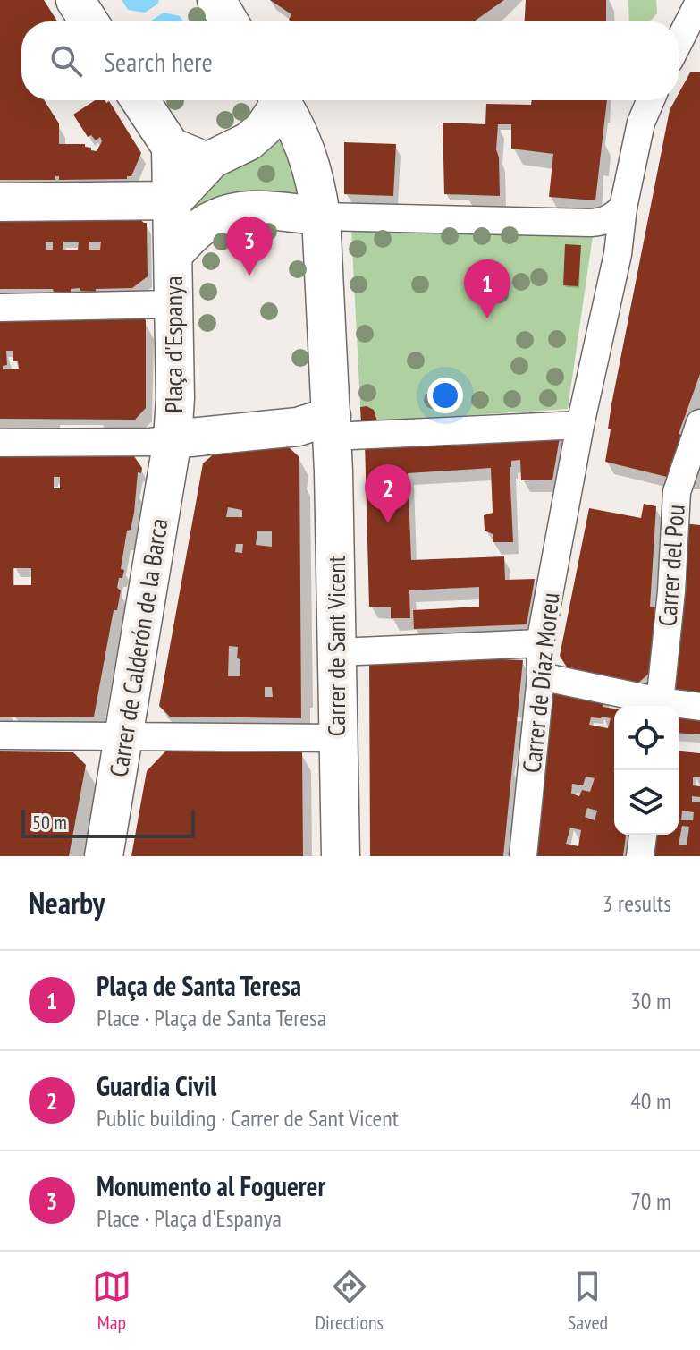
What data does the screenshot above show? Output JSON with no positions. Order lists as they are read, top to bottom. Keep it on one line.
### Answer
{"streets":{"main road":["Plaça d'Espanya","Carrer de Sant Vicent","Carrer de Calderón de la Barca"],"street":["Carrer del Pou","Carrer de Díaz Moreu"]},"crossings":[["Plaça d'Espanya","Carrer de Sant Vicent"],["Plaça d'Espanya","Carrer de Calderón de la Barca"]],"scale_bar":"50 m","page":{"search":"Search here","pins":["3","1","2"],"scale":"50 m","heading":["Nearby","3 results"],"list":[{"mark":"1","name":"Plaça de Santa Teresa","note":"Place · Plaça de Santa Teresa","value":"30 m"},{"mark":"2","name":"Guardia Civil","note":"Public building · Carrer de Sant Vicent","value":"40 m"},{"mark":"3","name":"Monumento al Foguerer","note":"Place · Plaça d'Espanya","value":"70 m"}],"nav":["Map","Directions","Saved"]}}
